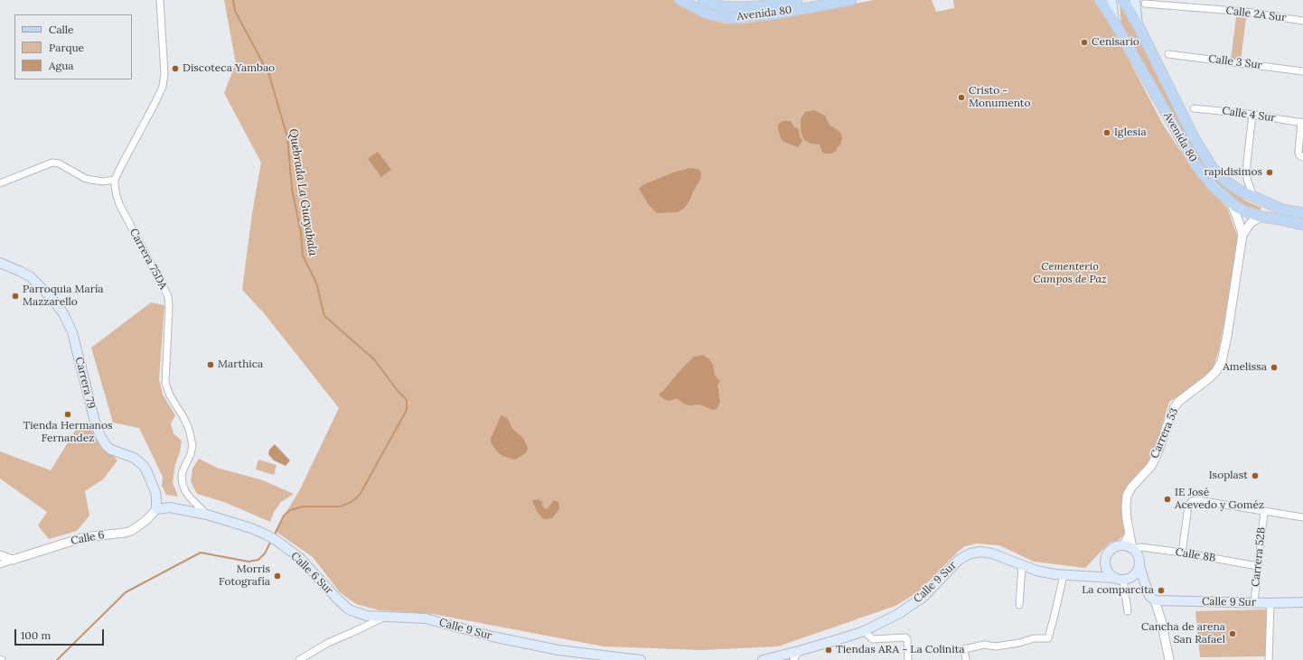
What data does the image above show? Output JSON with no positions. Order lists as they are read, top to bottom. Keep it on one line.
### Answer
{"streets":{"main road":["Avenida 80","Carrera 79","Calle 6 Sur","Calle 9 Sur"],"street":["Calle 2A Sur","Calle 3 Sur","Calle 4 Sur","Carrera 75DA","Carrera 53","Calle 6","Calle 8B","Carrera 52B"]},"crossings":[["Avenida 80","Carrera 53"],["Carrera 75DA","Calle 6 Sur"],["Carrera 79","Calle 6"],["Carrera 79","Calle 6 Sur"],["Carrera 53","Calle 8B"],["Carrera 53","Calle 9 Sur"],["Calle 6","Calle 6 Sur"],["Calle 8B","Carrera 52B"],["Calle 8B","Calle 9 Sur"],["Carrera 52B","Calle 9 Sur"],["Calle 6 Sur","Calle 9 Sur"]],"water":["Quebrada La Guayabala"],"parks":["Cementerio Campos de Paz"],"places":["Cenisario","Discoteca Yambao","Cristo - Monumento","Iglesia","rapidisimos","Parroquia María Mazzarello","Marthica","Amelissa","Tienda Hermanos Fernandez","Isoplast","IE José Acevedo y Goméz","Morris Fotografía","La comparcita","Cancha de arena San Rafael","Tiendas ARA - La Colinita"],"legend":["Calle","Parque","Agua"],"scale_bar":"100 m"}
